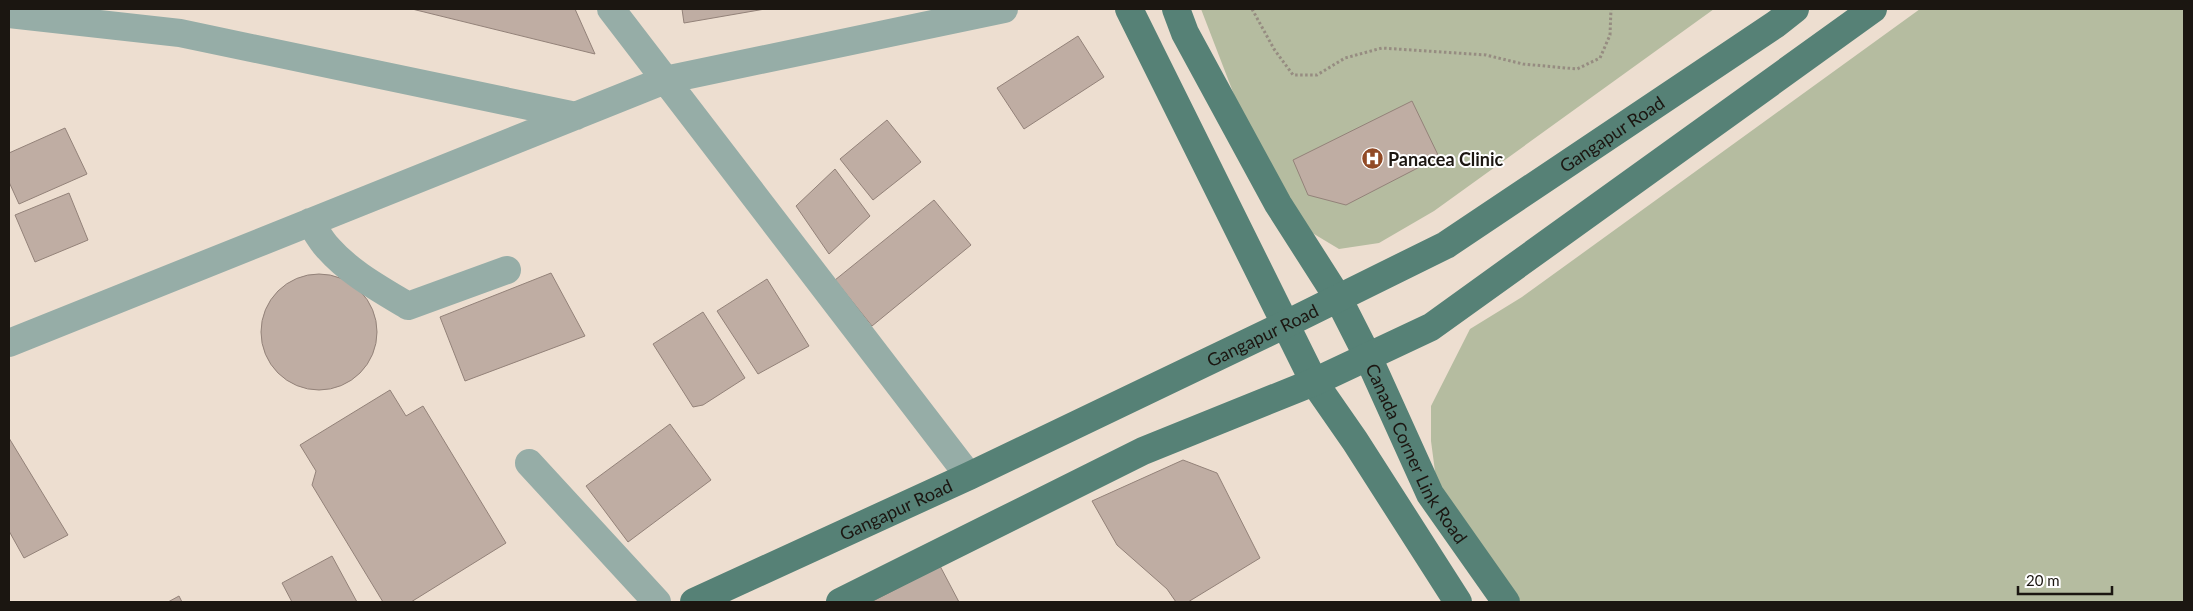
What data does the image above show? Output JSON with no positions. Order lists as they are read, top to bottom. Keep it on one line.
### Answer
{"streets":{"main road":["Gangapur Road","Canada Corner Link Road"]},"crossings":[["Gangapur Road","Canada Corner Link Road"]],"places":{"hospital":["Panacea Clinic"]},"scale_bar":"20 m"}
